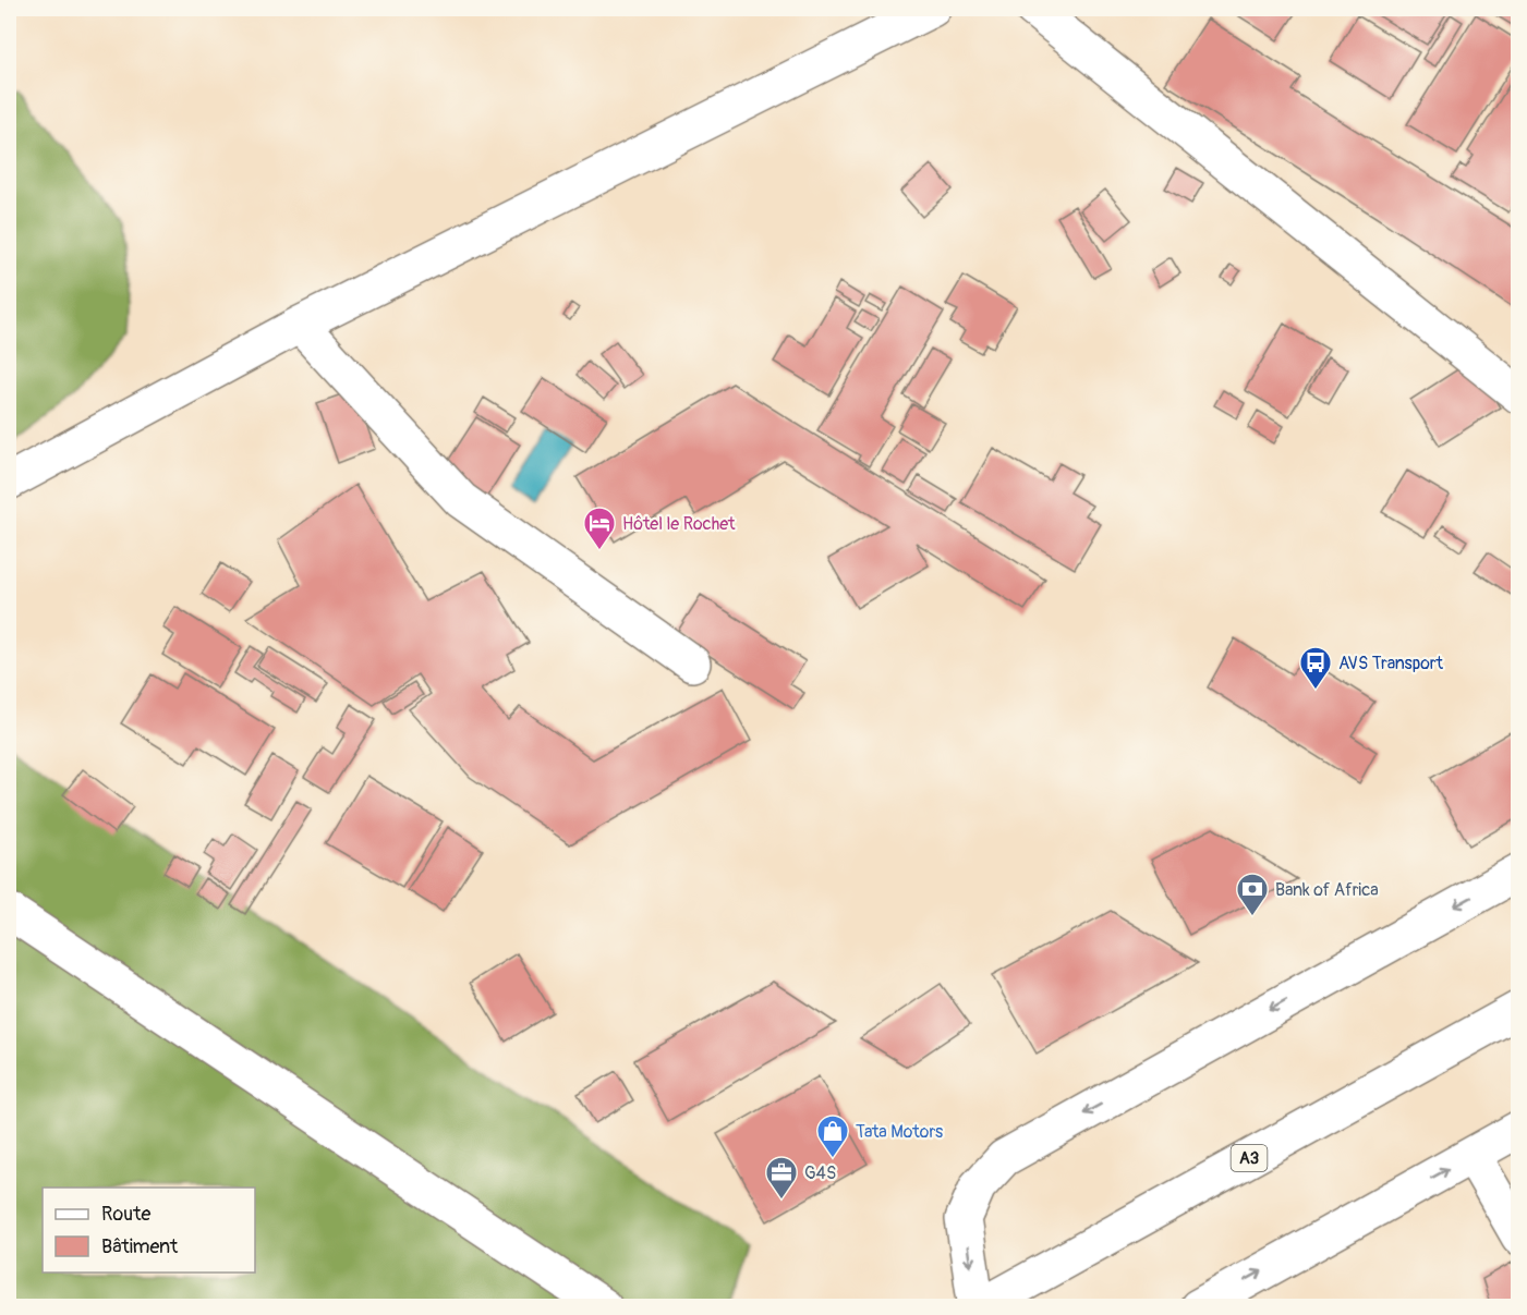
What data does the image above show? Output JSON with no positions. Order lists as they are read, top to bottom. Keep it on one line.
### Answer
{"streets":{"main road":["A3"]},"places":{"hotel":["Hôtel le Rochet"],"bus stop":["AVS Transport"],"bank":["Bank of Africa"],"shop":["Tata Motors"],"office":["G4S"]},"legend":["Route","Bâtiment"]}
